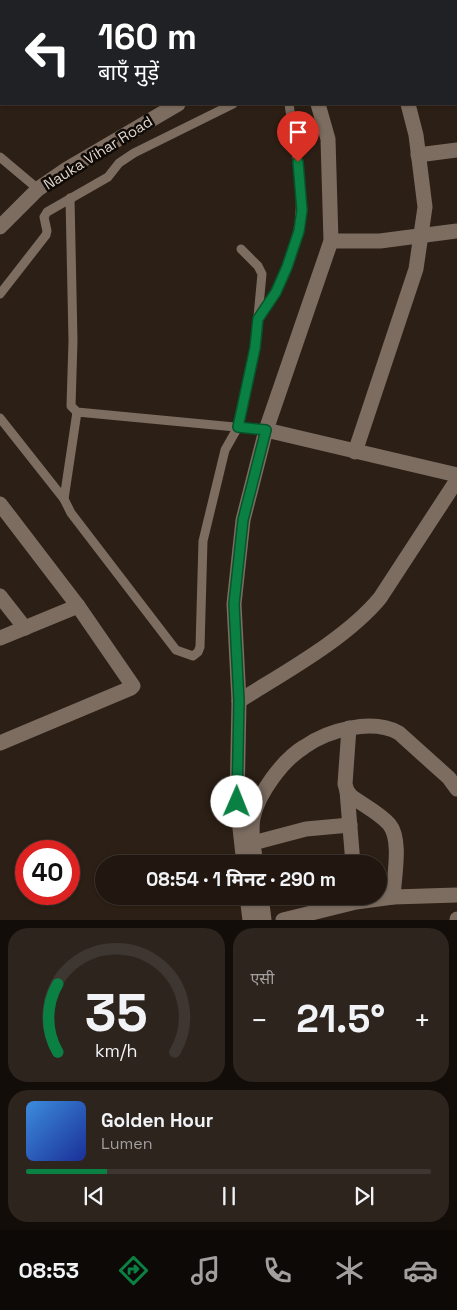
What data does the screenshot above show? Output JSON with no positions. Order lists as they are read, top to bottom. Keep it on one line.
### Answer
{"streets":{"street":["Nauka Vihar Road"]},"page":{"turn":["160 m","बाएँ मुड़ें"],"limit":"40","trip":"08:54 · 1 मिनट · 290 m","tile":"एसी","heat":["−","21.5°","+"],"song":["Golden Hour","Lumen"],"tabs":"08:53","gauge":["35","km/h"]}}
